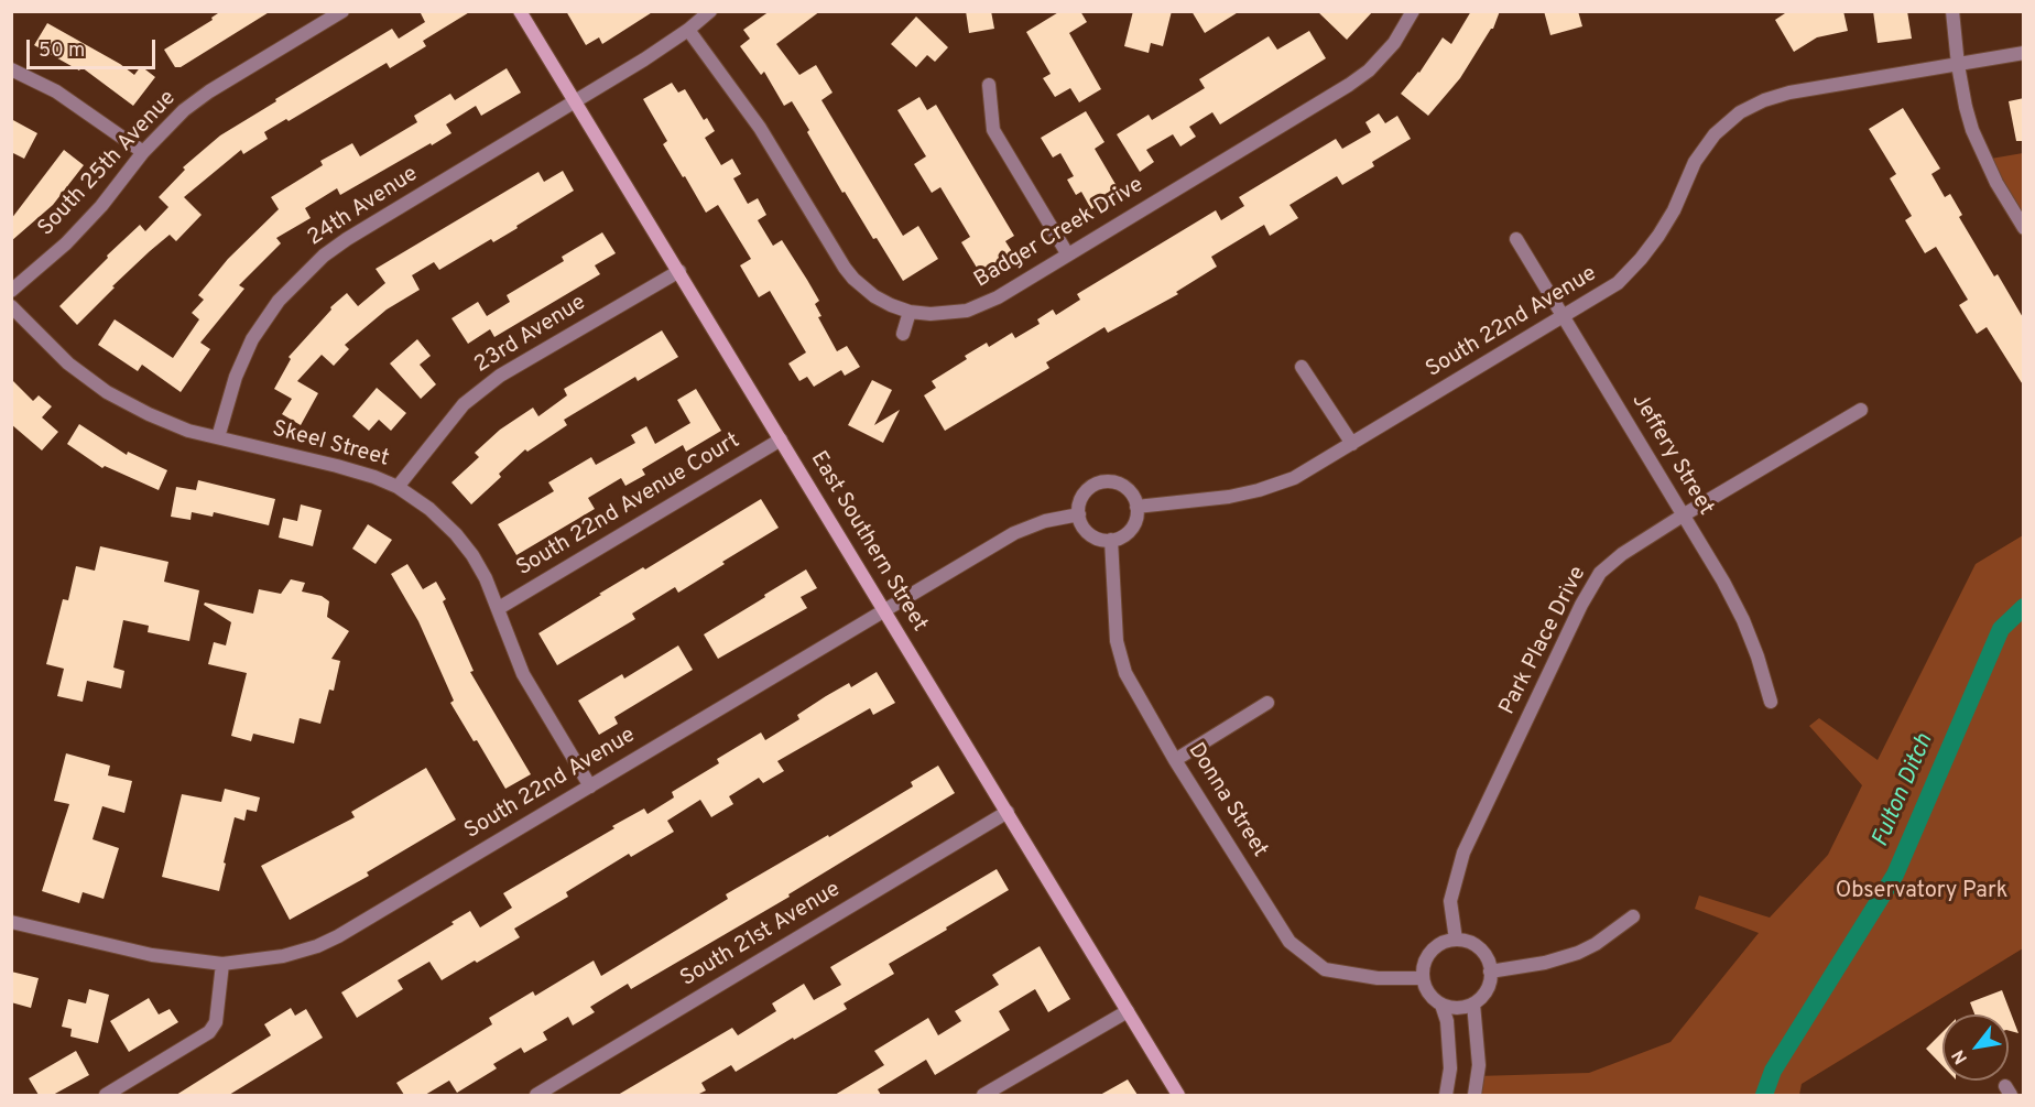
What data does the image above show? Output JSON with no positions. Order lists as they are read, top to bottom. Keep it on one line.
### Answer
{"streets":{"street":["South 25th Avenue","24th Avenue","Badger Creek Drive","South 22nd Avenue","23rd Avenue","Skeel Street","Jeffery Street","South 22nd Avenue Court","East Southern Street","Park Place Drive","Donna Street","South 21st Avenue"]},"crossings":[["24th Avenue","Badger Creek Drive"],["24th Avenue","Skeel Street"],["24th Avenue","East Southern Street"],["South 22nd Avenue","Skeel Street"],["South 22nd Avenue","Jeffery Street"],["South 22nd Avenue","East Southern Street"],["South 22nd Avenue","Donna Street"],["23rd Avenue","Skeel Street"],["23rd Avenue","East Southern Street"],["Skeel Street","South 22nd Avenue Court"],["Jeffery Street","Park Place Drive"],["South 22nd Avenue Court","East Southern Street"],["East Southern Street","South 21st Avenue"],["Park Place Drive","Donna Street"]],"water":["Fulton Ditch"],"parks":["Observatory Park"],"scale_bar":"50 m","north":"bottom left"}
